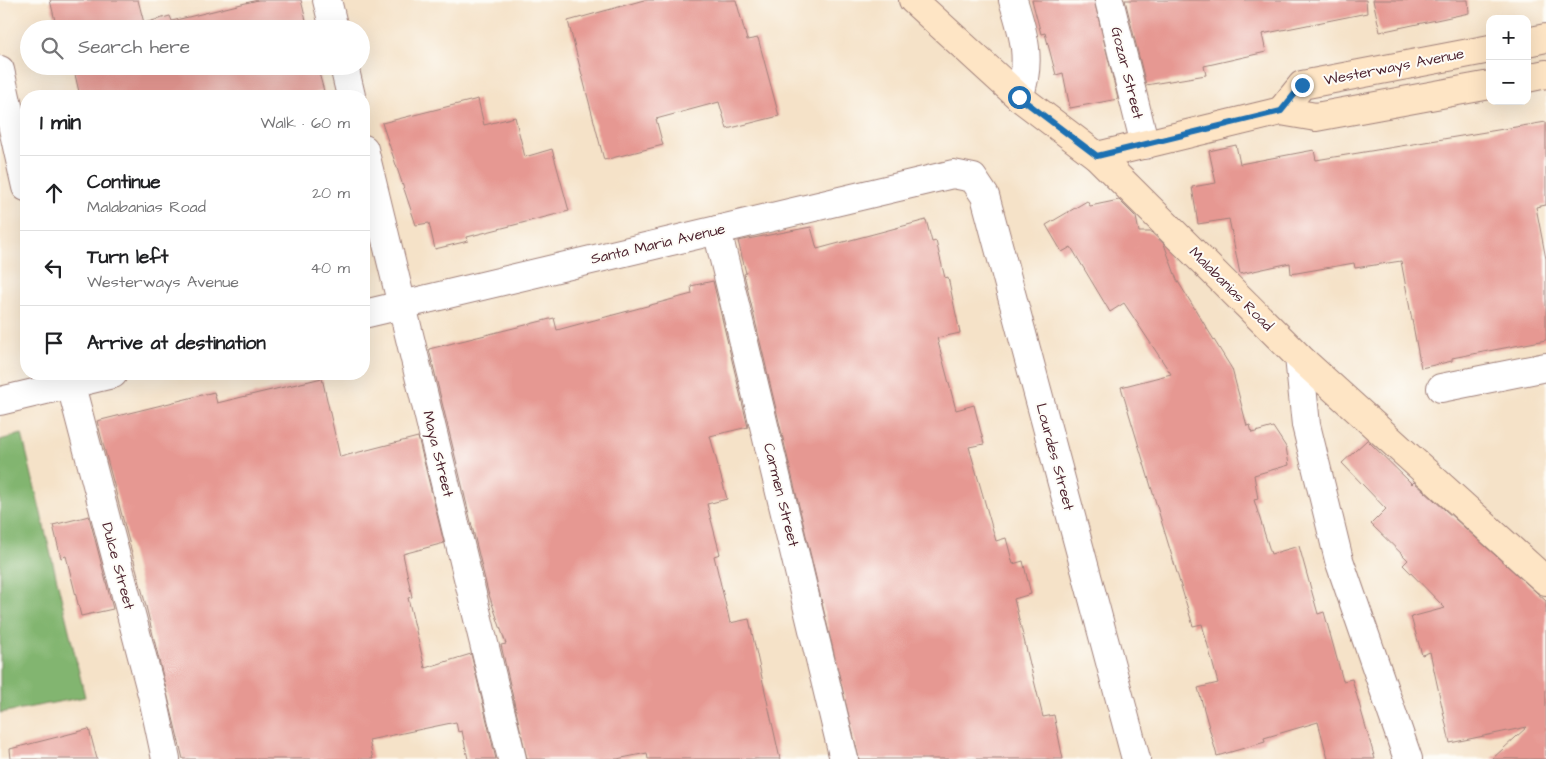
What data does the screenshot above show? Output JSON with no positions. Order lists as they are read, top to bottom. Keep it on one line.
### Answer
{"streets":{"main road":["Westerways Avenue","Malabanias Road"],"street":["Gozar Street","Santa Maria Avenue","Maya Street","Lourdes Street","Carmen Street","Dulce Street"]},"crossings":[["Santa Maria Avenue","Maya Street"],["Santa Maria Avenue","Lourdes Street"],["Santa Maria Avenue","Carmen Street"]],"page":{"map_buttons":["+","−"],"search":"Search here","heading":["1 min","Walk · 60 m"],"list":[["Continue","Malabanias Road","20 m"],["Turn left","Westerways Avenue","40 m"],"Arrive at destination"]}}
